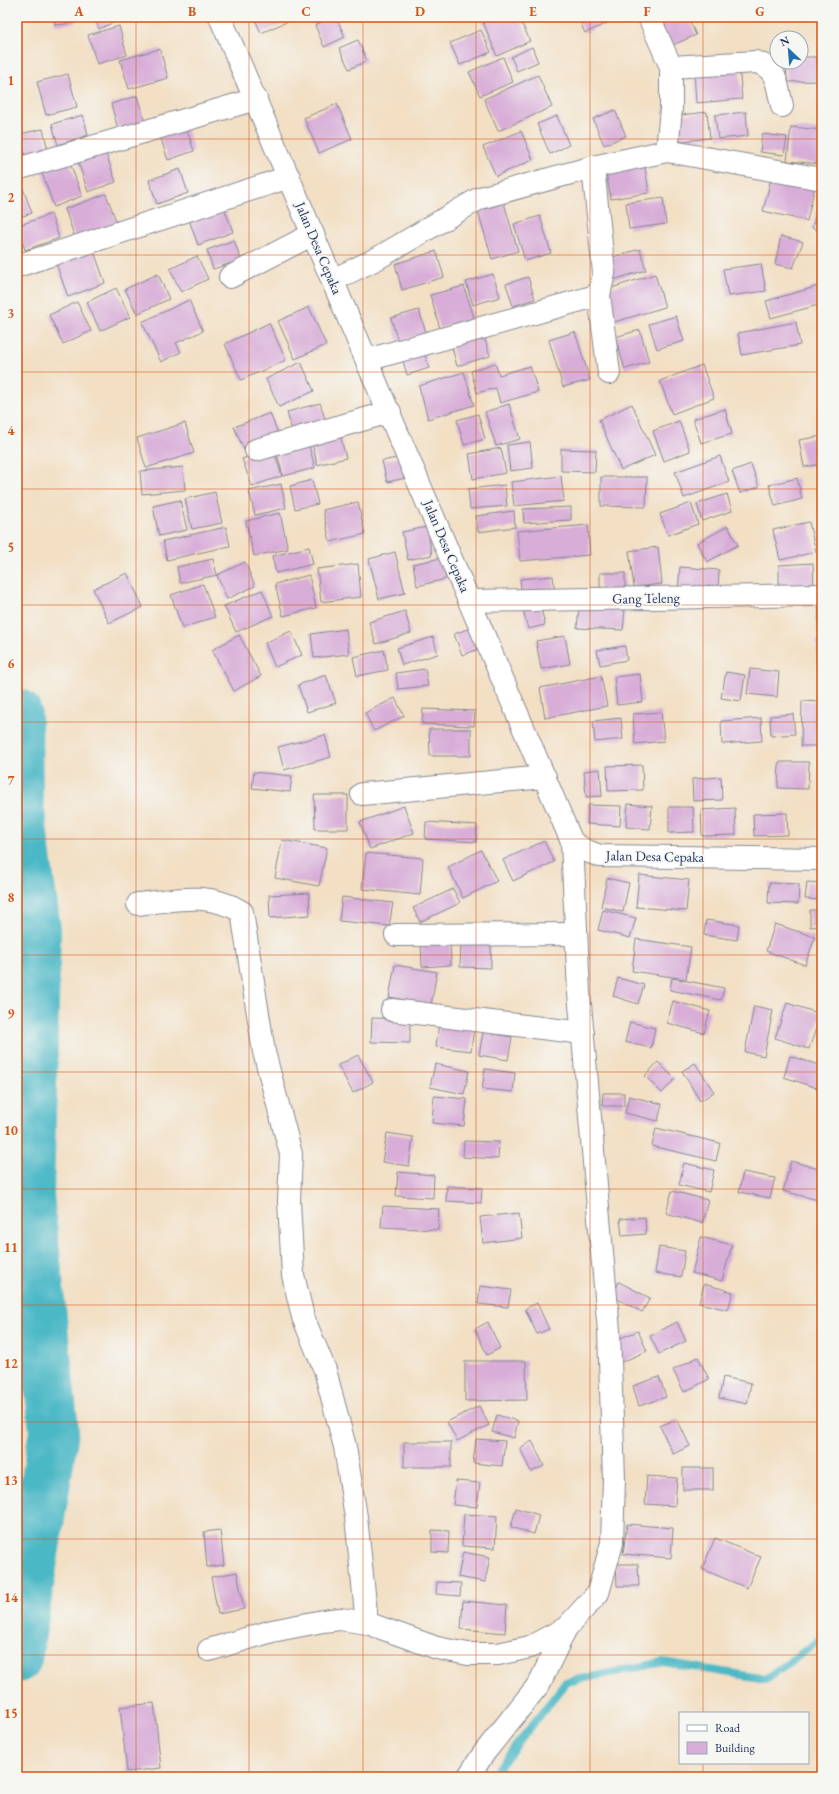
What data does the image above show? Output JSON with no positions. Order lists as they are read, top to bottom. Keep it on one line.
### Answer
{"streets":{"street":["Jalan Desa Cepaka","Gang Teleng"]},"crossings":[["Jalan Desa Cepaka","Gang Teleng"]],"legend":["Road","Building"],"north":"top left","grid":{"columns":["A","B","C","D","E","F","G"],"rows":["1","2","3","4","5","6","7","8","9","10","11","12","13","14","15"]}}
